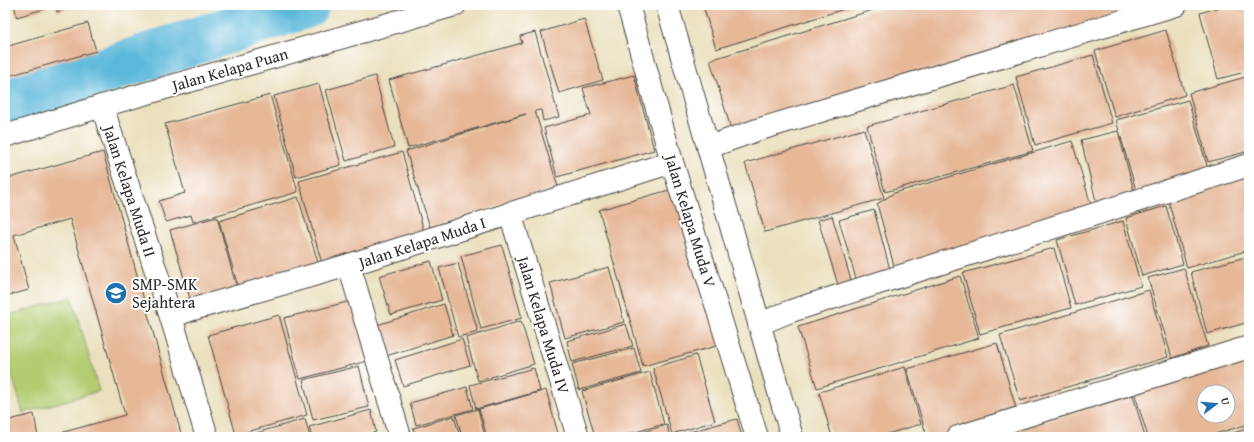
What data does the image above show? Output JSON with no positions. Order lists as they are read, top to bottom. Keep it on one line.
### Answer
{"streets":{"street":["Jalan Kelapa Puan","Jalan Kelapa Muda II","Jalan Kelapa Muda V","Jalan Kelapa Muda I","Jalan Kelapa Muda IV"]},"crossings":[["Jalan Kelapa Puan","Jalan Kelapa Muda II"],["Jalan Kelapa Muda II","Jalan Kelapa Muda I"],["Jalan Kelapa Muda V","Jalan Kelapa Muda I"],["Jalan Kelapa Muda I","Jalan Kelapa Muda IV"]],"places":{"school or university":["SMP-SMK Sejahtera"]},"north":"right"}
